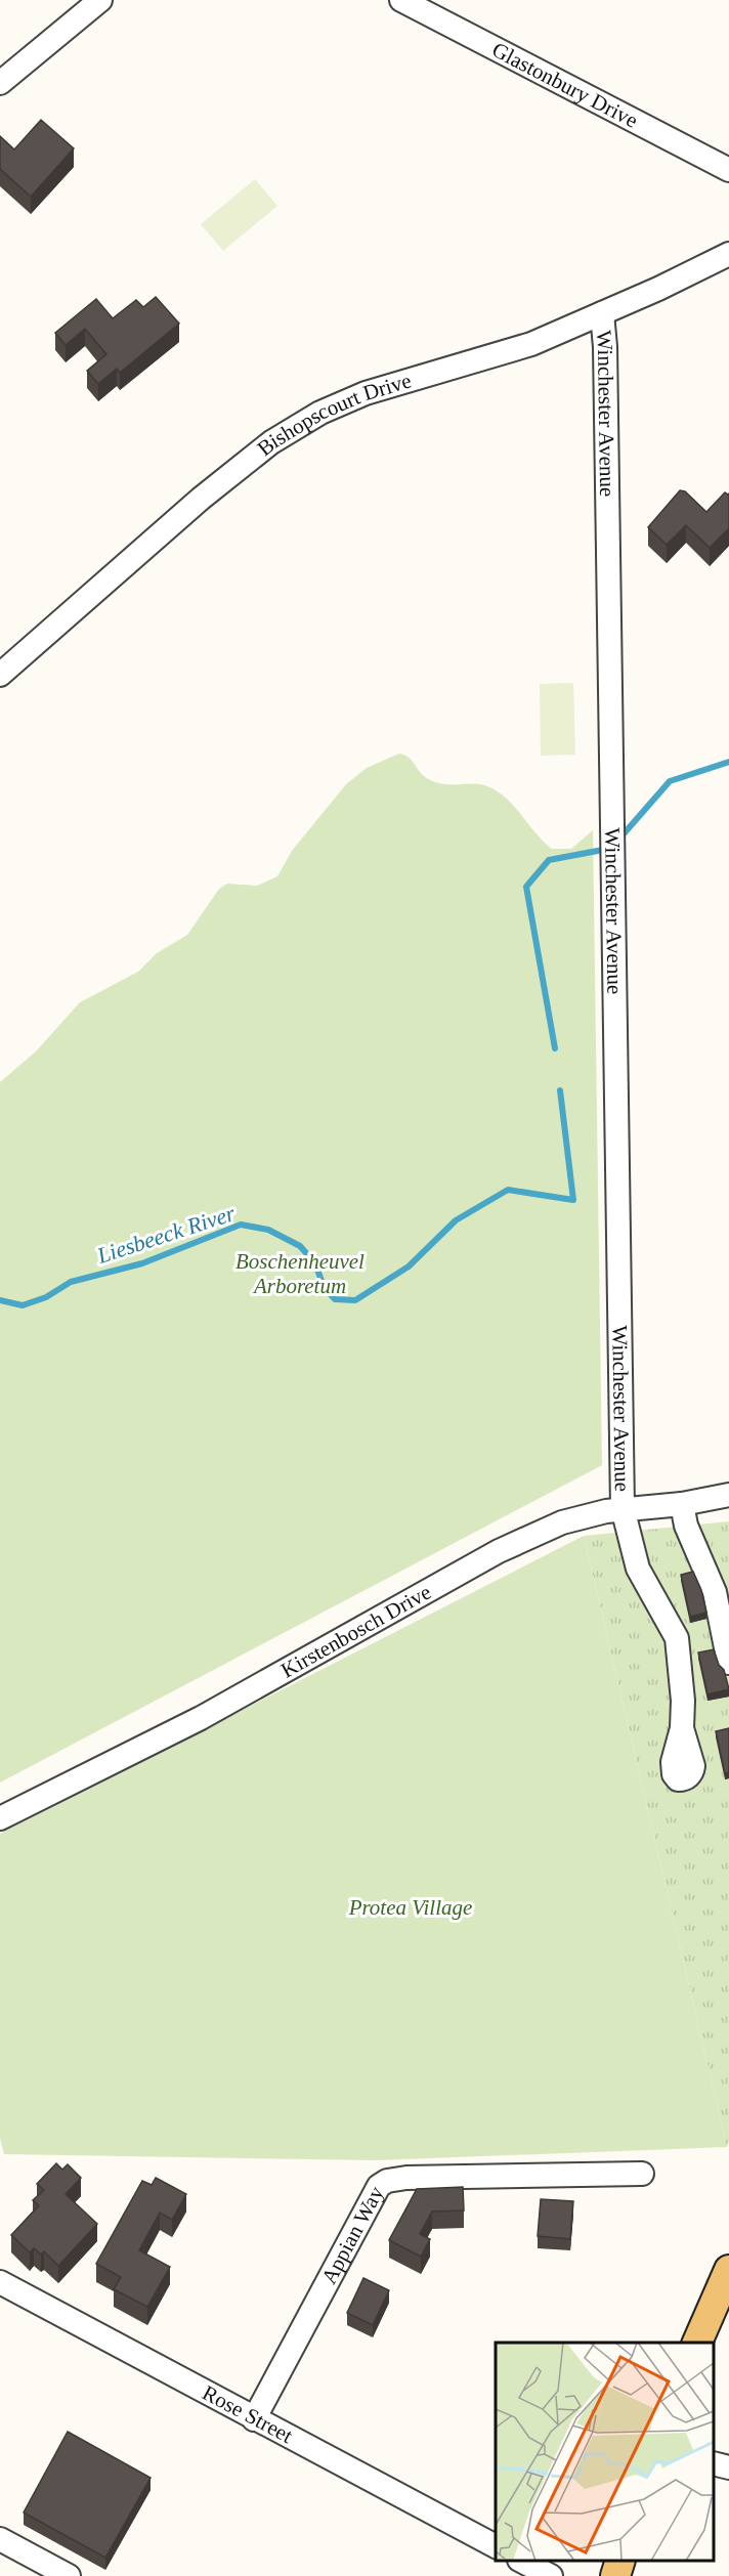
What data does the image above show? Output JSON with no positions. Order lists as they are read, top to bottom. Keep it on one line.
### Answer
{"streets":{"street":["Glastonbury Drive","Winchester Avenue","Bishopscourt Drive","Kirstenbosch Drive","Appian Way","Rose Street"]},"crossings":[["Winchester Avenue","Bishopscourt Drive"],["Winchester Avenue","Kirstenbosch Drive"],["Appian Way","Rose Street"]],"water":["Liesbeeck River"],"parks":["Boschenheuvel Arboretum","Protea Village"]}
